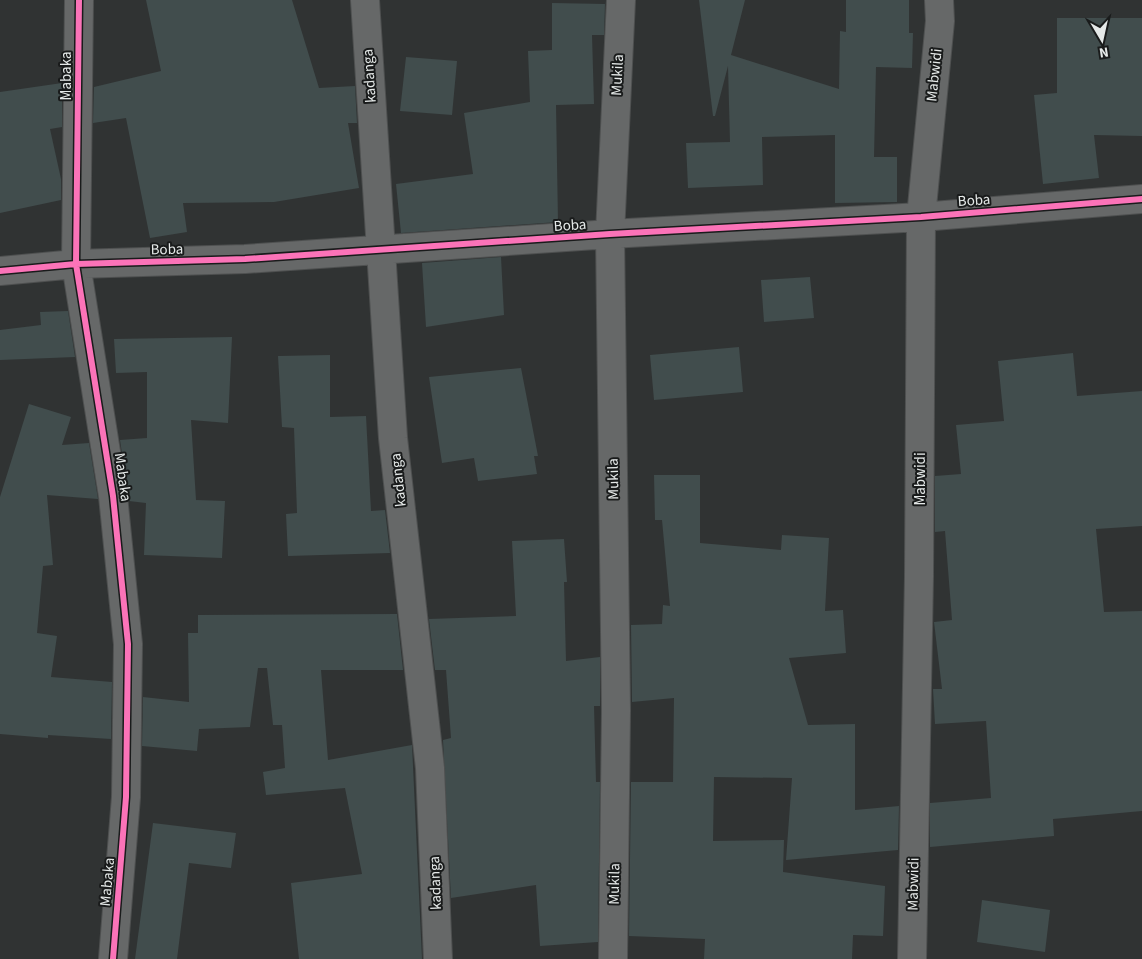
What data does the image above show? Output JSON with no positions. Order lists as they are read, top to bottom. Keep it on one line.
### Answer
{"streets":{"street":["Mukila","Mabwidi","Mabaka","kadanga","Boba"]},"crossings":[["Mukila","Boba"],["Mabwidi","Boba"],["Mabaka","Boba"],["kadanga","Boba"]],"north":"bottom"}
